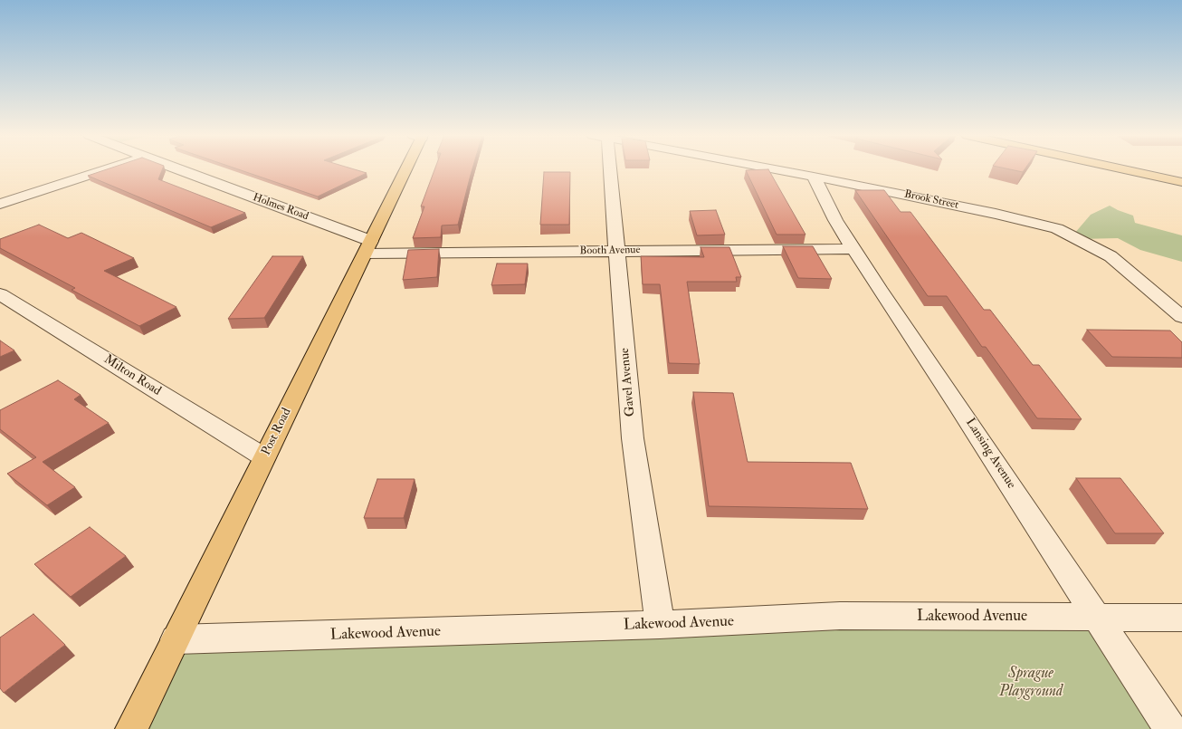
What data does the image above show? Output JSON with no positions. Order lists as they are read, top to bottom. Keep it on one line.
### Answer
{"streets":{"main road":["Post Road"],"street":["Brook Street","Holmes Road","Booth Avenue","Milton Road","Gavel Avenue","Lansing Avenue","Lakewood Avenue"]},"crossings":[["Brook Street","Lansing Avenue"],["Holmes Road","Booth Avenue"],["Holmes Road","Post Road"],["Booth Avenue","Gavel Avenue"],["Booth Avenue","Post Road"],["Booth Avenue","Lansing Avenue"],["Milton Road","Post Road"],["Gavel Avenue","Lakewood Avenue"],["Post Road","Lakewood Avenue"],["Lansing Avenue","Lakewood Avenue"]],"parks":["Sprague Playground"]}
